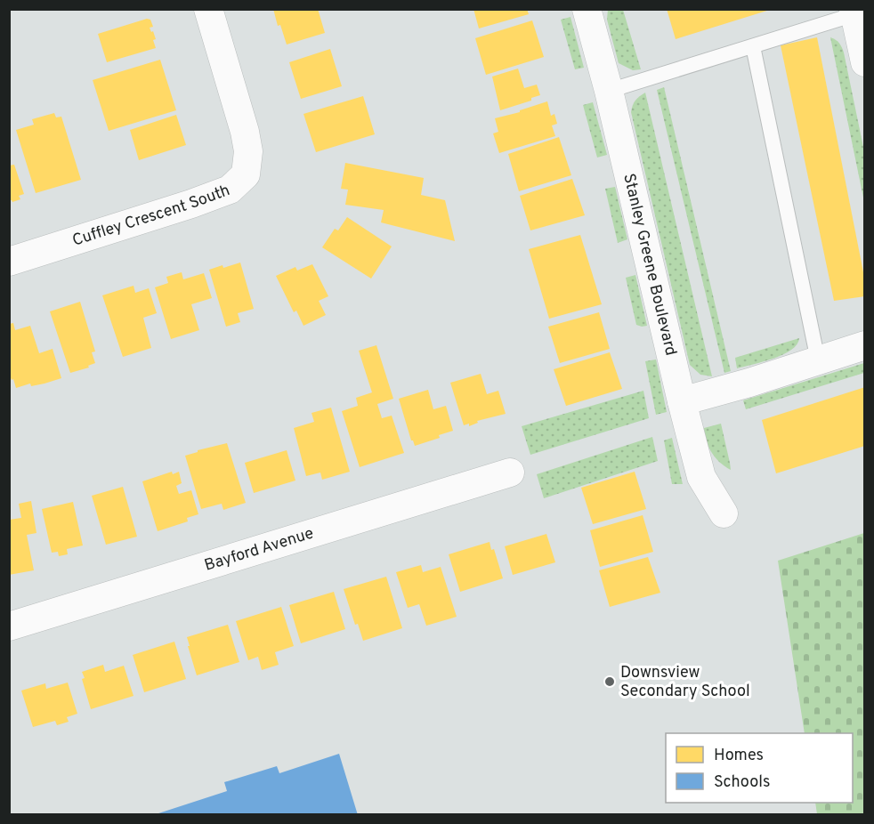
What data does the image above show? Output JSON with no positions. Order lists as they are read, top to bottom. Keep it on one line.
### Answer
{"streets":{"street":["Cuffley Crescent South","Stanley Greene Boulevard","Bayford Avenue"]},"places":["Downsview Secondary School"],"legend":["Homes","Schools"]}
